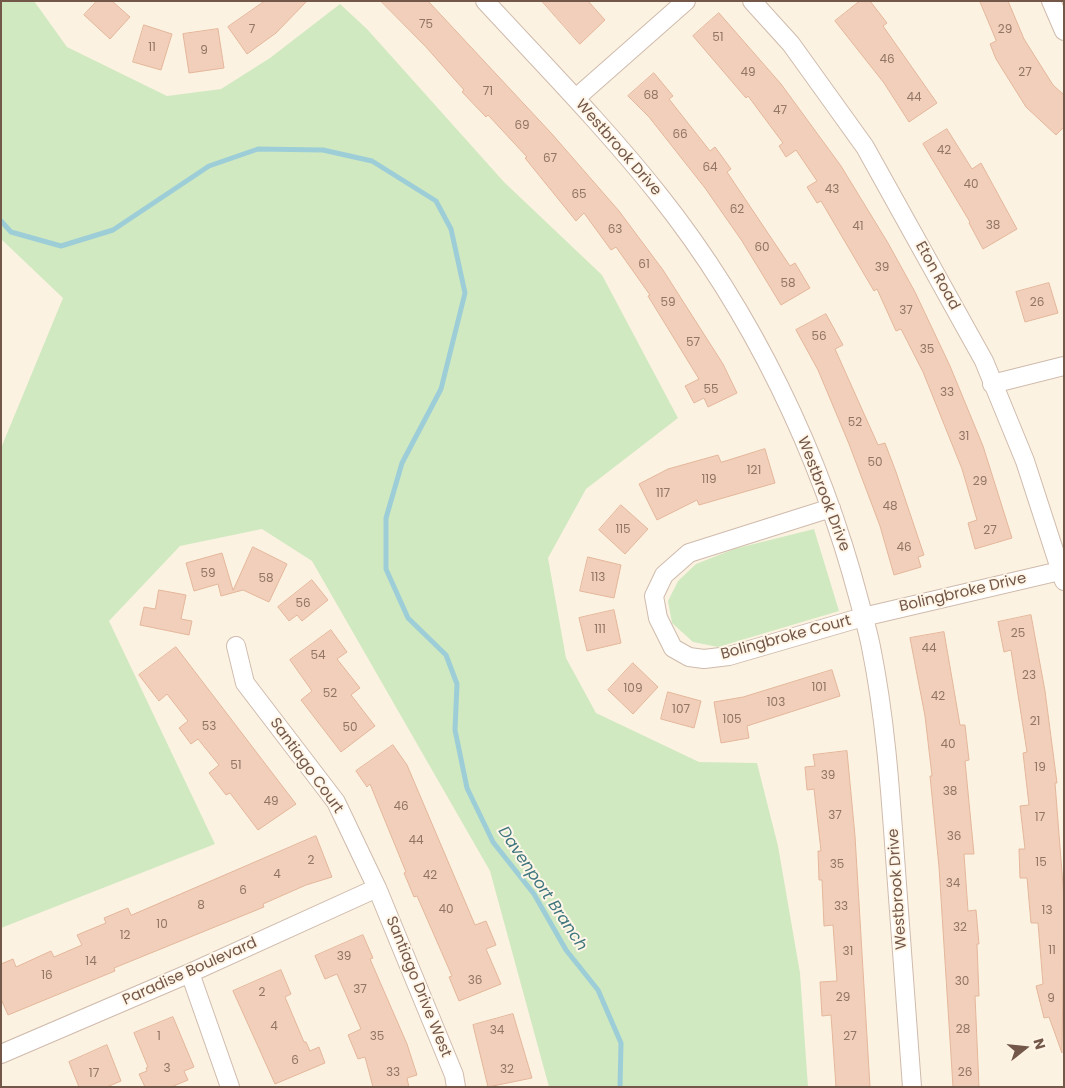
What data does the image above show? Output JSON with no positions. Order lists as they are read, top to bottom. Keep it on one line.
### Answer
{"streets":{"street":["Westbrook Drive","Eton Road","Bolingbroke Drive","Bolingbroke Court","Santiago Court","Paradise Boulevard","Santiago Drive West"]},"crossings":[["Westbrook Drive","Bolingbroke Drive"],["Westbrook Drive","Bolingbroke Court"],["Eton Road","Bolingbroke Drive"],["Bolingbroke Drive","Bolingbroke Court"],["Santiago Court","Paradise Boulevard"],["Santiago Court","Santiago Drive West"],["Paradise Boulevard","Santiago Drive West"]],"water":["Davenport Branch"],"house_numbers":["75","7","29","51","11","9","46","49","27","71","68","44","47","69","66","42","67","64","40","43","65","62","38","41","63","60","61","39","58","59","26","37","56","57","35","55","33","52","31","50","121","119","29","117","48","115","27","46","59","113","58","56","111","25","44","54","23","101","109","52","42","103","107","105","21","53","50","40","51","19","39","38","49","46","37","17","36","44","2","15","35","4","42","34","6","8","33","40","13","10","32","12","11","31","39","14","16","36","30","37","2","29","9","4","28","34","1","35","27","6","3","32","33","26","17"],"north":"right"}
